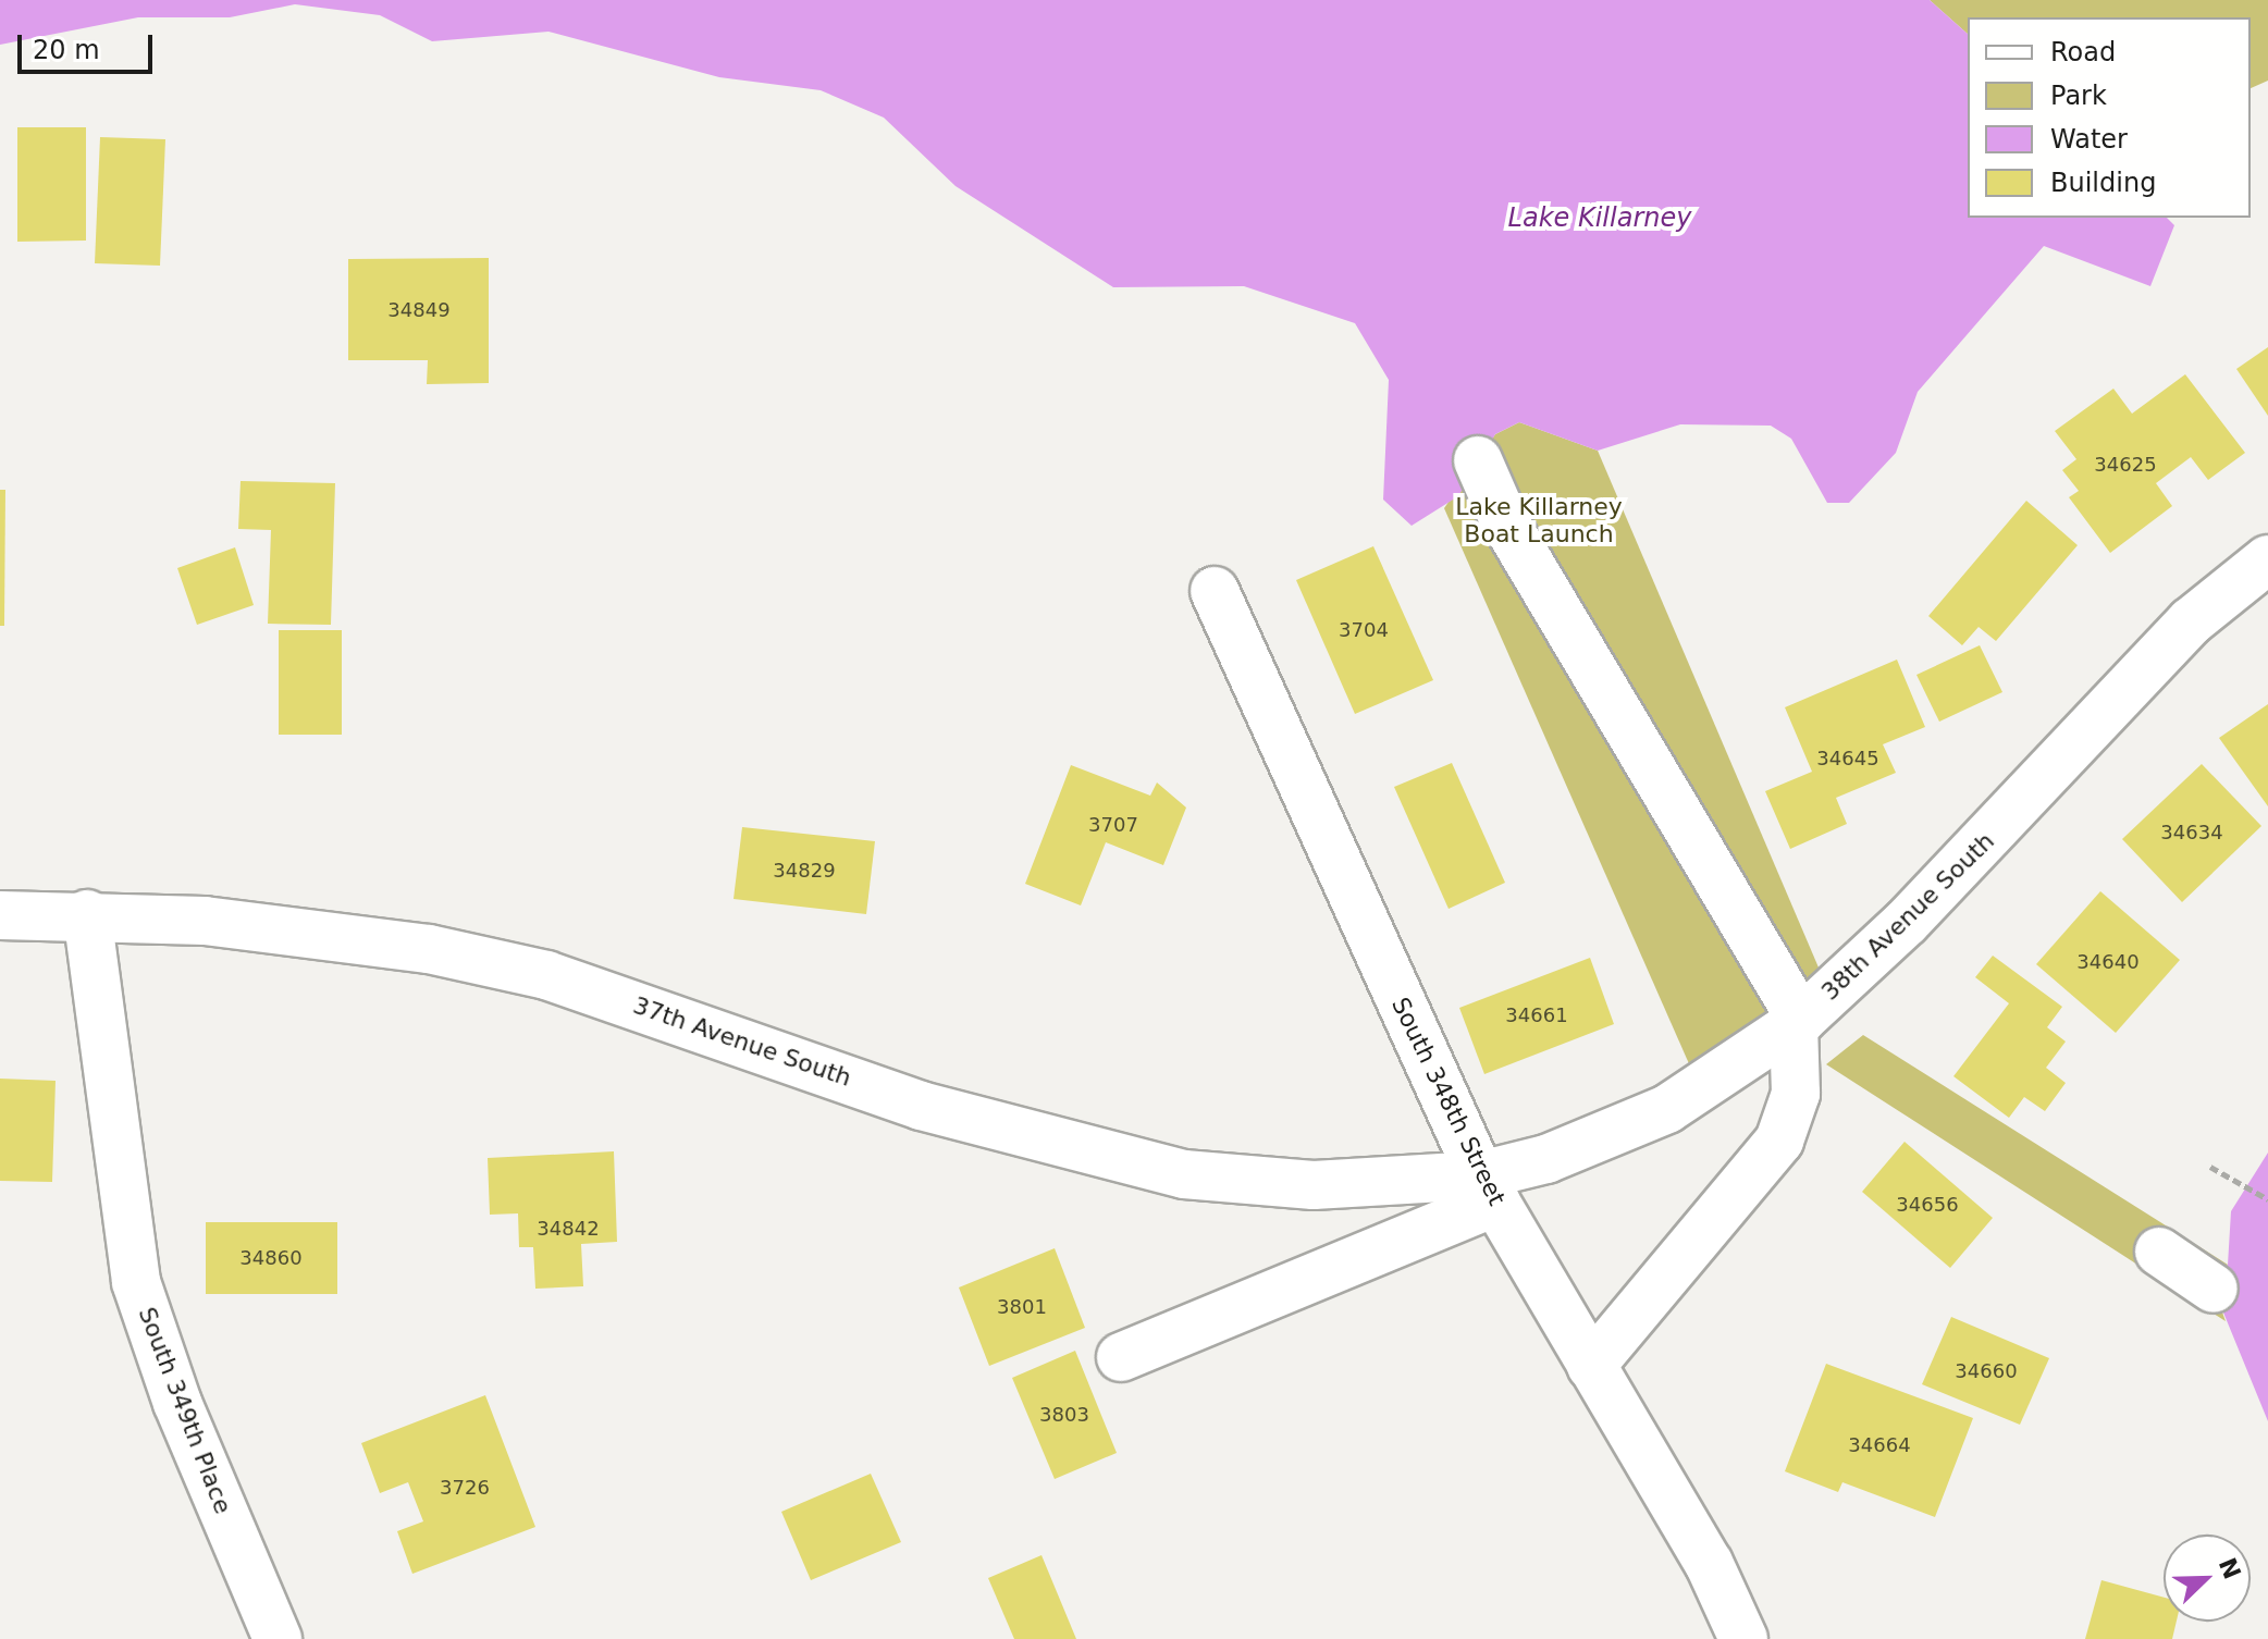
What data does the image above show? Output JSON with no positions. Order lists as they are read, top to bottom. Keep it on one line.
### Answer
{"streets":{"street":["38th Avenue South","37th Avenue South","South 348th Street","South 349th Place"]},"crossings":[["38th Avenue South","37th Avenue South"],["38th Avenue South","South 348th Street"],["37th Avenue South","South 348th Street"],["37th Avenue South","South 349th Place"]],"water":["Lake Killarney"],"parks":["Lake Killarney Boat Launch"],"house_numbers":["34849","34625","3704","34645","3707","34634","34829","34640","34661","34656","34842","34860","3801","34660","3803","34664","3726"],"legend":["Road","Park","Water","Building"],"scale_bar":"20 m","north":"top right"}
